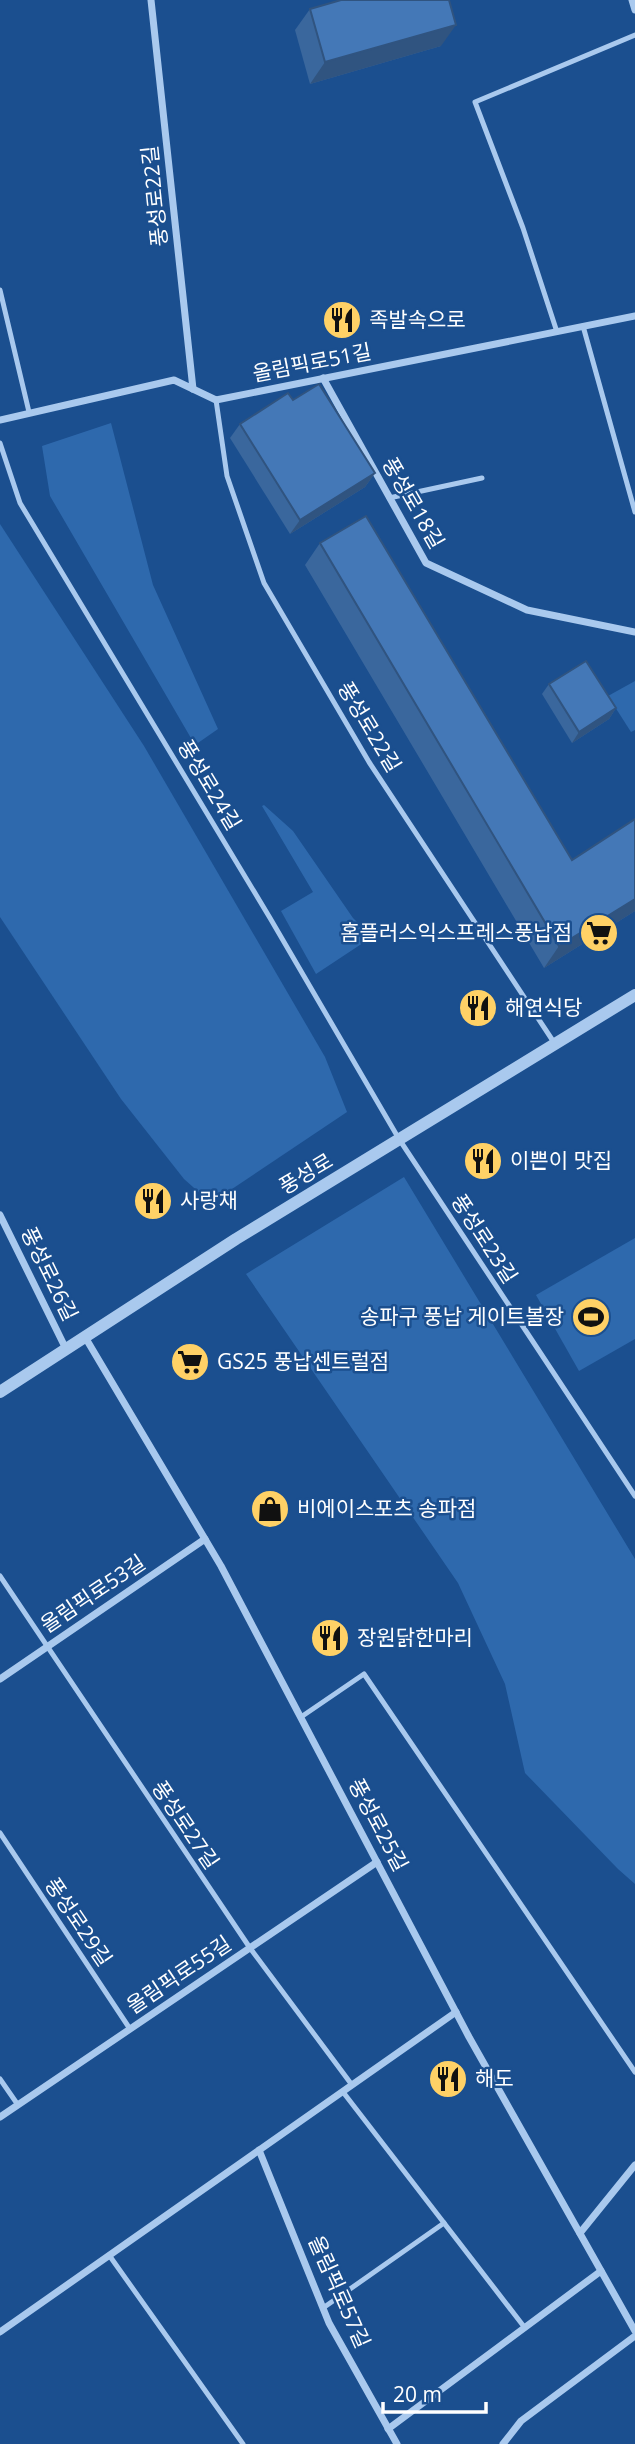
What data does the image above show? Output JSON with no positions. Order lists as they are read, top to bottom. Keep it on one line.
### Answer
{"streets":{"street":["풍성로22길","올림픽로51길","풍성로18길","풍성로","풍성로26길","올림픽로53길","풍성로25길","올림픽로55길","올림픽로57길"],"lane":["풍성로24길","풍성로23길","풍성로27길","풍성로29길"]},"crossings":[["풍성로22길","올림픽로51길"],["풍성로22길","풍성로"],["올림픽로51길","풍성로18길"],["풍성로24길","풍성로"],["풍성로24길","풍성로23길"],["풍성로","풍성로23길"],["풍성로","풍성로26길"],["풍성로","풍성로25길"],["올림픽로53길","풍성로27길"],["올림픽로53길","풍성로25길"],["풍성로27길","올림픽로55길"],["풍성로25길","올림픽로55길"],["풍성로29길","올림픽로55길"]],"places":{"restaurant":["족발속으로","해연식당","이쁜이 맛집","사랑채","장원닭한마리","해도"],"supermarket":["홈플러스익스프레스풍납점","GS25 풍납센트럴점"],"sports":["송파구 풍납 게이트볼장"],"shop":["비에이스포츠 송파점"]},"scale_bar":"20 m"}
